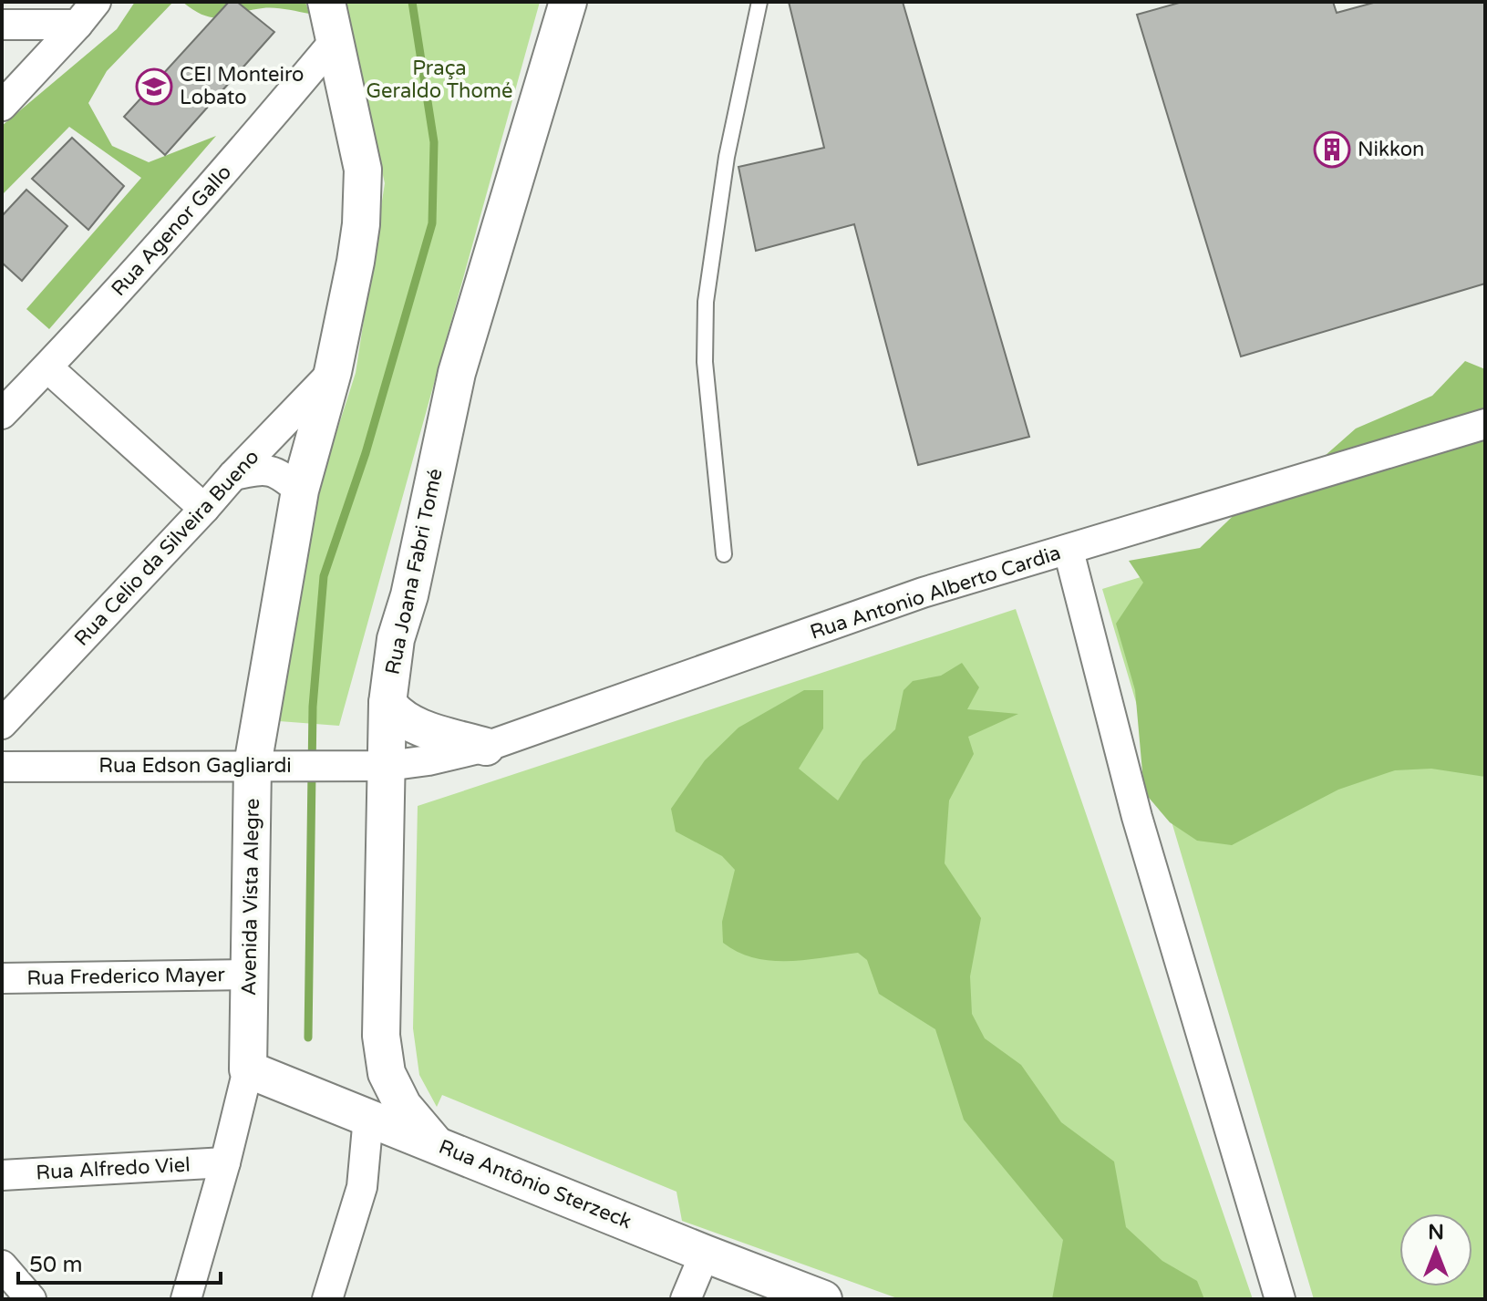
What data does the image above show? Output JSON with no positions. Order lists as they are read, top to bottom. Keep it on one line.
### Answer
{"streets":{"street":["Rua Agenor Gallo","Rua Celio da Silveira Bueno","Rua Joana Fabri Tomé","Rua Antonio Alberto Cardia","Rua Edson Gagliardi","Avenida Vista Alegre","Rua Frederico Mayer","Rua Alfredo Viel","Rua Antônio Sterzeck"]},"crossings":[["Rua Agenor Gallo","Avenida Vista Alegre"],["Rua Celio da Silveira Bueno","Avenida Vista Alegre"],["Rua Joana Fabri Tomé","Rua Antonio Alberto Cardia"],["Rua Joana Fabri Tomé","Rua Edson Gagliardi"],["Rua Joana Fabri Tomé","Rua Antônio Sterzeck"],["Rua Antonio Alberto Cardia","Rua Edson Gagliardi"],["Rua Edson Gagliardi","Avenida Vista Alegre"],["Avenida Vista Alegre","Rua Frederico Mayer"],["Avenida Vista Alegre","Rua Alfredo Viel"],["Avenida Vista Alegre","Rua Antônio Sterzeck"]],"parks":["Praça Geraldo Thomé"],"places":{"school or university":["CEI Monteiro Lobato"],"building":["Nikkon"]},"scale_bar":"50 m","north":"top"}
